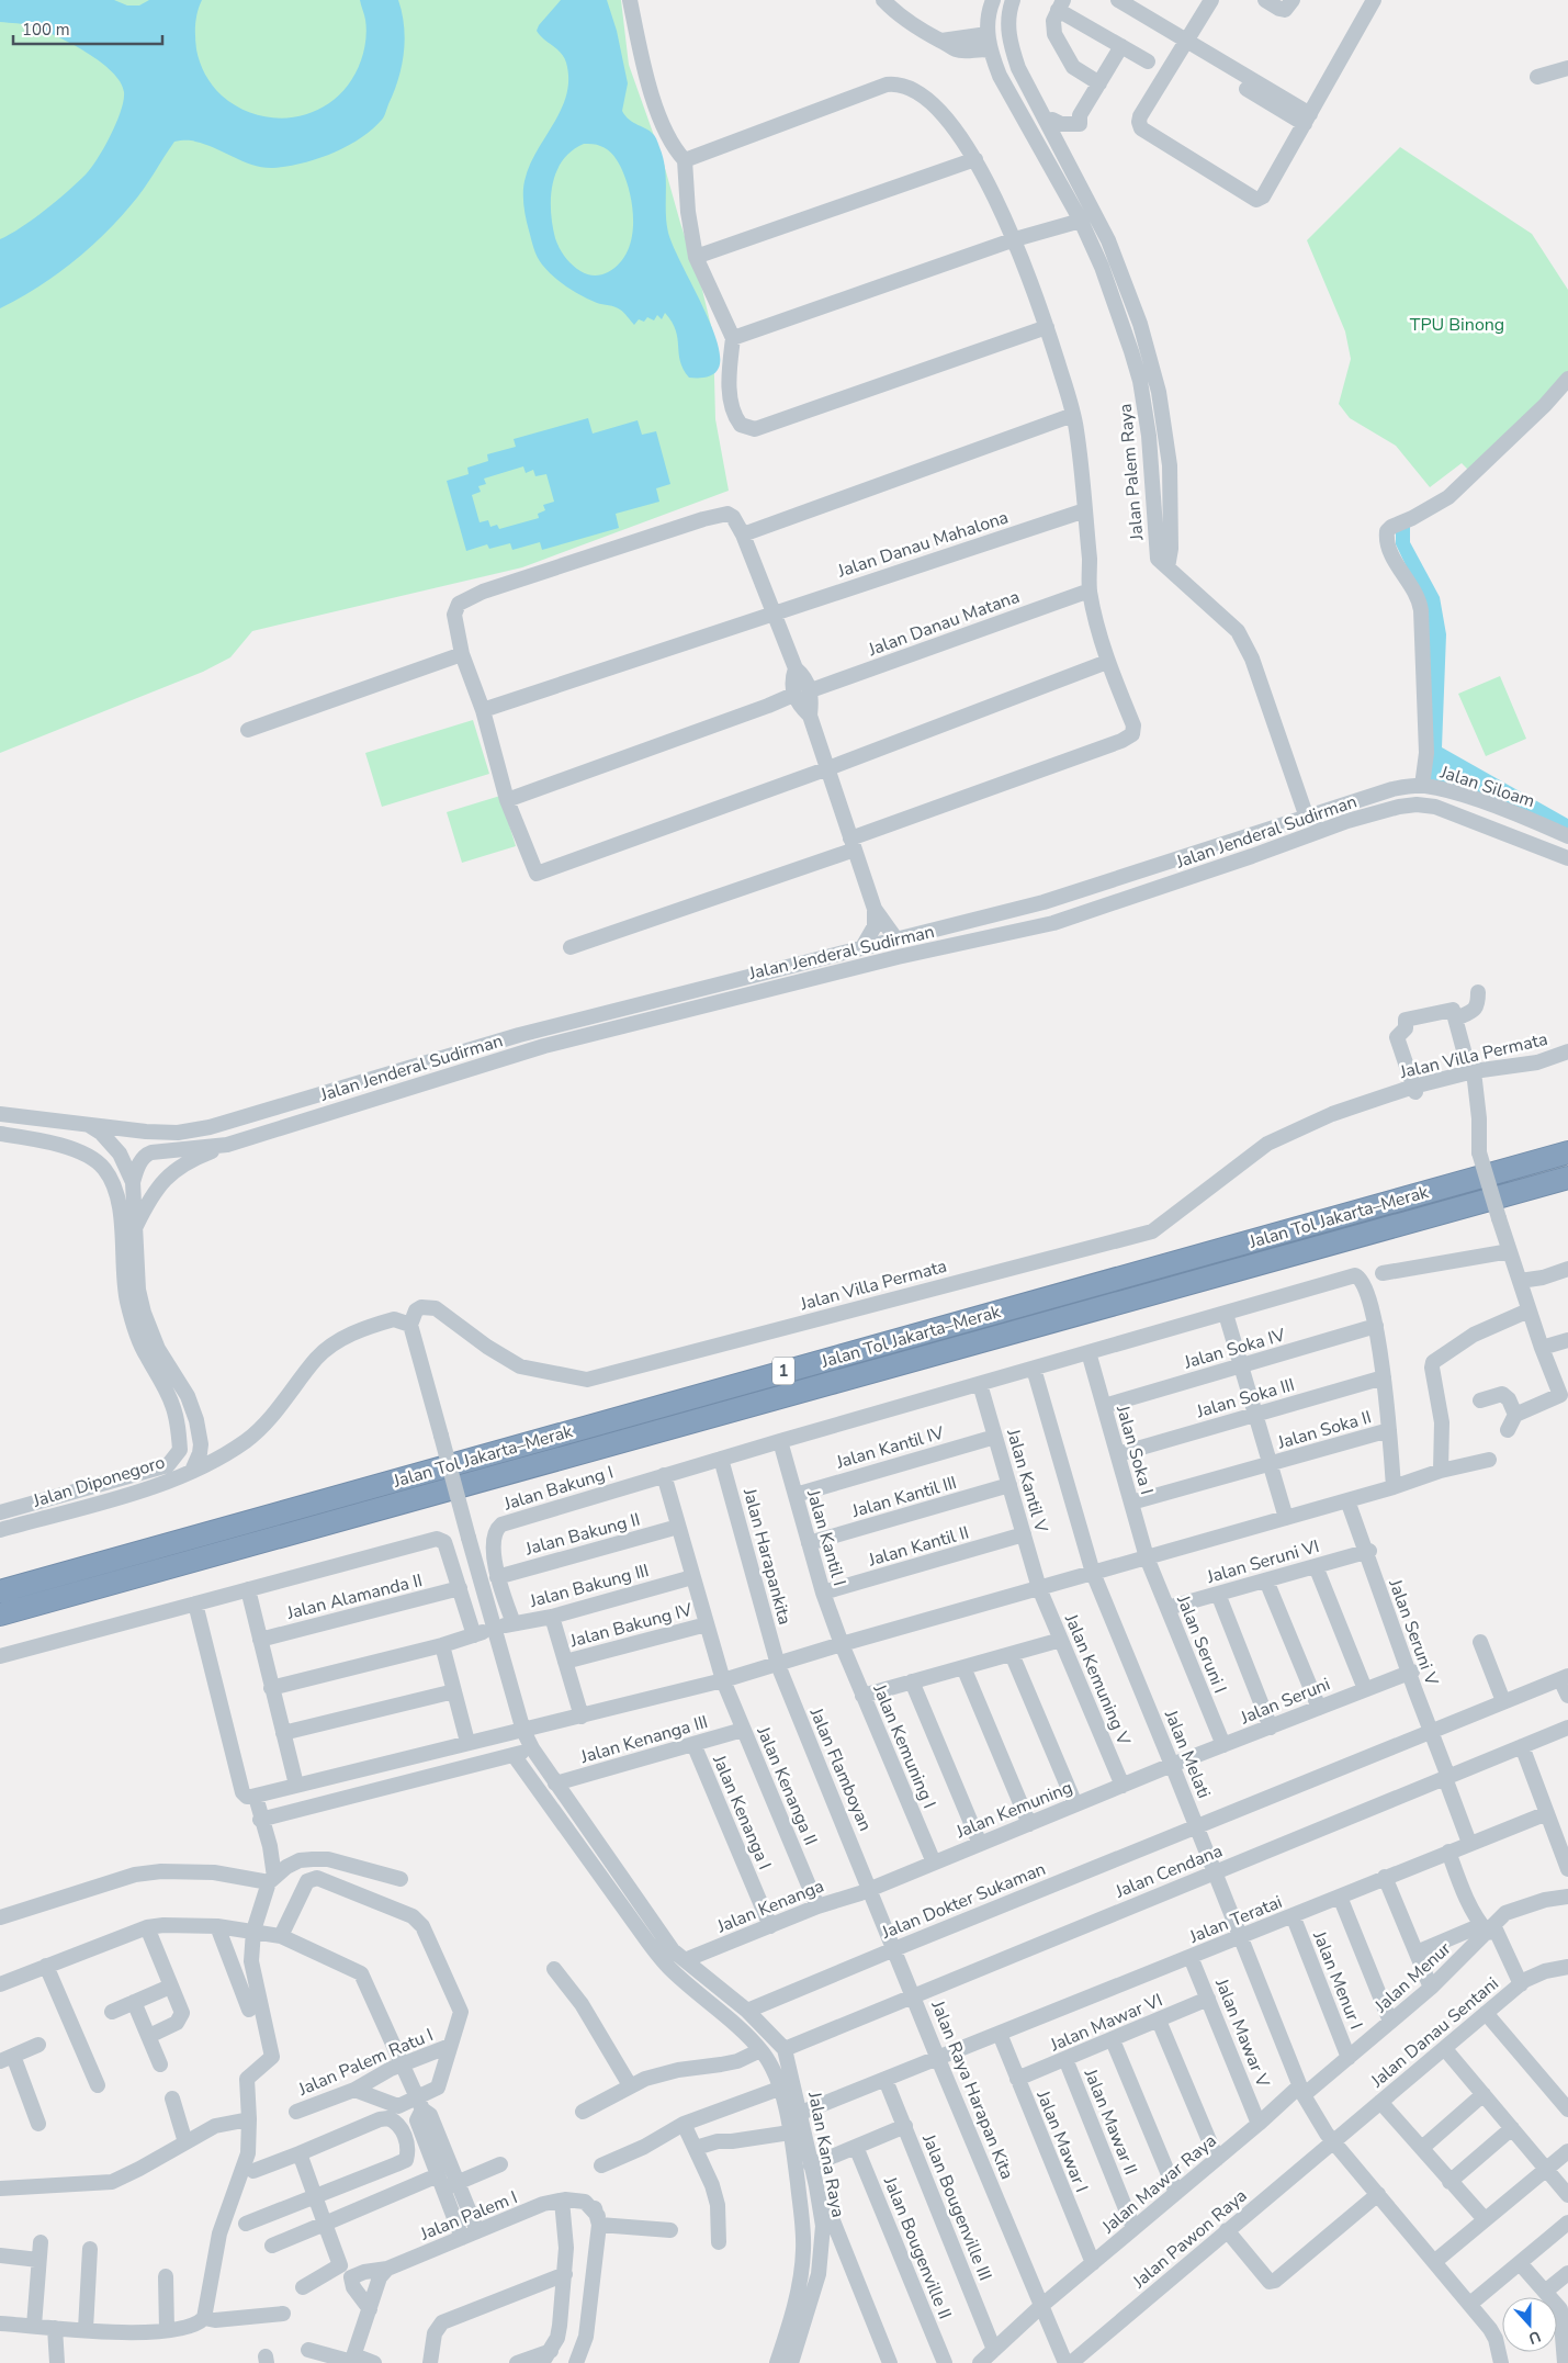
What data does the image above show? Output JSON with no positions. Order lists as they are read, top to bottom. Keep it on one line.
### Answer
{"streets":{"highway":["Jalan Tol Jakarta–Merak","1"],"street":["Jalan Palem Raya","Jalan Danau Mahalona","Jalan Danau Matana","Jalan Siloam","Jalan Jenderal Sudirman","Jalan Villa Permata","Jalan Soka IV","Jalan Soka III","Jalan Soka II","Jalan Kantil IV","Jalan Soka I","Jalan Diponegoro","Jalan Kantil V","Jalan Bakung I","Jalan Kantil III","Jalan Bakung II","Jalan Kantil I","Jalan Kantil II","Jalan Harapankita","Jalan Seruni VI","Jalan Bakung III","Jalan Alamanda II","Jalan Bakung IV","Jalan Seruni V","Jalan Seruni I","Jalan Kemuning V","Jalan Seruni","Jalan Kenanga III","Jalan Kemuning I","Jalan Melati","Jalan Flamboyan","Jalan Kenanga II","Jalan Kemuning","Jalan Kenanga I","Jalan Cendana","Jalan Dokter Sukaman","Jalan Kenanga","Jalan Teratai","Jalan Menur","Jalan Menur I","Jalan Mawar VI","Jalan Danau Sentani","Jalan Mawar V","Jalan Palem Ratu I","Jalan Raya Harapan Kita","Jalan Mawar II","Jalan Mawar I","Jalan Kana Raya","Jalan Mawar Raya","Jalan Bougenville III","Jalan Palem I","Jalan Pawon Raya","Jalan Bougenville II"]},"crossings":[["Jalan Siloam","Jalan Jenderal Sudirman"],["Jalan Jenderal Sudirman","Jalan Diponegoro"],["Jalan Villa Permata","Jalan Diponegoro"],["Jalan Soka IV","Jalan Soka II"],["Jalan Soka IV","Jalan Soka I"],["Jalan Soka IV","Jalan Bakung I"],["Jalan Soka III","Jalan Soka II"],["Jalan Soka III","Jalan Soka I"],["Jalan Soka II","Jalan Soka I"],["Jalan Soka II","Jalan Bakung I"],["Jalan Kantil IV","Jalan Kantil V"],["Jalan Kantil IV","Jalan Kantil I"],["Jalan Soka I","Jalan Bakung I"],["Jalan Soka I","Jalan Seruni I"],["Jalan Kantil V","Jalan Bakung I"],["Jalan Kantil V","Jalan Kantil III"],["Jalan Kantil V","Jalan Kantil II"],["Jalan Kantil V","Jalan Kemuning V"],["Jalan Bakung I","Jalan Bakung II"],["Jalan Bakung I","Jalan Kantil I"],["Jalan Bakung I","Jalan Harapankita"],["Jalan Bakung I","Jalan Bakung III"],["Jalan Bakung I","Jalan Melati"],["Jalan Kantil III","Jalan Kantil I"],["Jalan Kantil I","Jalan Kantil II"],["Jalan Kantil I","Jalan Kemuning I"],["Jalan Harapankita","Jalan Flamboyan"],["Jalan Seruni VI","Jalan Seruni V"],["Jalan Seruni VI","Jalan Seruni I"],["Jalan Seruni V","Jalan Seruni"],["Jalan Seruni V","Jalan Cendana"],["Jalan Seruni V","Jalan Teratai"],["Jalan Seruni I","Jalan Seruni"],["Jalan Kemuning V","Jalan Kemuning"],["Jalan Seruni","Jalan Melati"],["Jalan Seruni","Jalan Kemuning"],["Jalan Kenanga III","Jalan Kenanga II"],["Jalan Kenanga III","Jalan Kenanga I"],["Jalan Kemuning I","Jalan Kemuning"],["Jalan Melati","Jalan Kemuning"],["Jalan Melati","Jalan Cendana"],["Jalan Melati","Jalan Dokter Sukaman"],["Jalan Melati","Jalan Teratai"],["Jalan Melati","Jalan Menur"],["Jalan Melati","Jalan Danau Sentani"],["Jalan Melati","Jalan Mawar Raya"],["Jalan Melati","Jalan Pawon Raya"],["Jalan Flamboyan","Jalan Kemuning"],["Jalan Flamboyan","Jalan Kenanga"],["Jalan Flamboyan","Jalan Raya Harapan Kita"],["Jalan Kenanga II","Jalan Kenanga"],["Jalan Kemuning","Jalan Kenanga"],["Jalan Kemuning","Jalan Raya Harapan Kita"],["Jalan Kenanga I","Jalan Kenanga"],["Jalan Cendana","Jalan Dokter Sukaman"],["Jalan Cendana","Jalan Raya Harapan Kita"],["Jalan Cendana","Jalan Kana Raya"],["Jalan Dokter Sukaman","Jalan Raya Harapan Kita"],["Jalan Kenanga","Jalan Raya Harapan Kita"],["Jalan Teratai","Jalan Menur I"],["Jalan Teratai","Jalan Mawar V"],["Jalan Teratai","Jalan Raya Harapan Kita"],["Jalan Teratai","Jalan Mawar I"],["Jalan Teratai","Jalan Kana Raya"],["Jalan Teratai","Jalan Bougenville III"],["Jalan Menur","Jalan Menur I"],["Jalan Menur","Jalan Mawar Raya"],["Jalan Mawar VI","Jalan Mawar V"],["Jalan Mawar VI","Jalan Mawar II"],["Jalan Mawar VI","Jalan Mawar I"],["Jalan Danau Sentani","Jalan Pawon Raya"],["Jalan Mawar V","Jalan Mawar Raya"],["Jalan Raya Harapan Kita","Jalan Mawar Raya"],["Jalan Mawar II","Jalan Mawar Raya"],["Jalan Mawar I","Jalan Mawar Raya"],["Jalan Mawar Raya","Jalan Bougenville III"]],"parks":["TPU Binong"],"scale_bar":"100 m","north":"bottom"}
